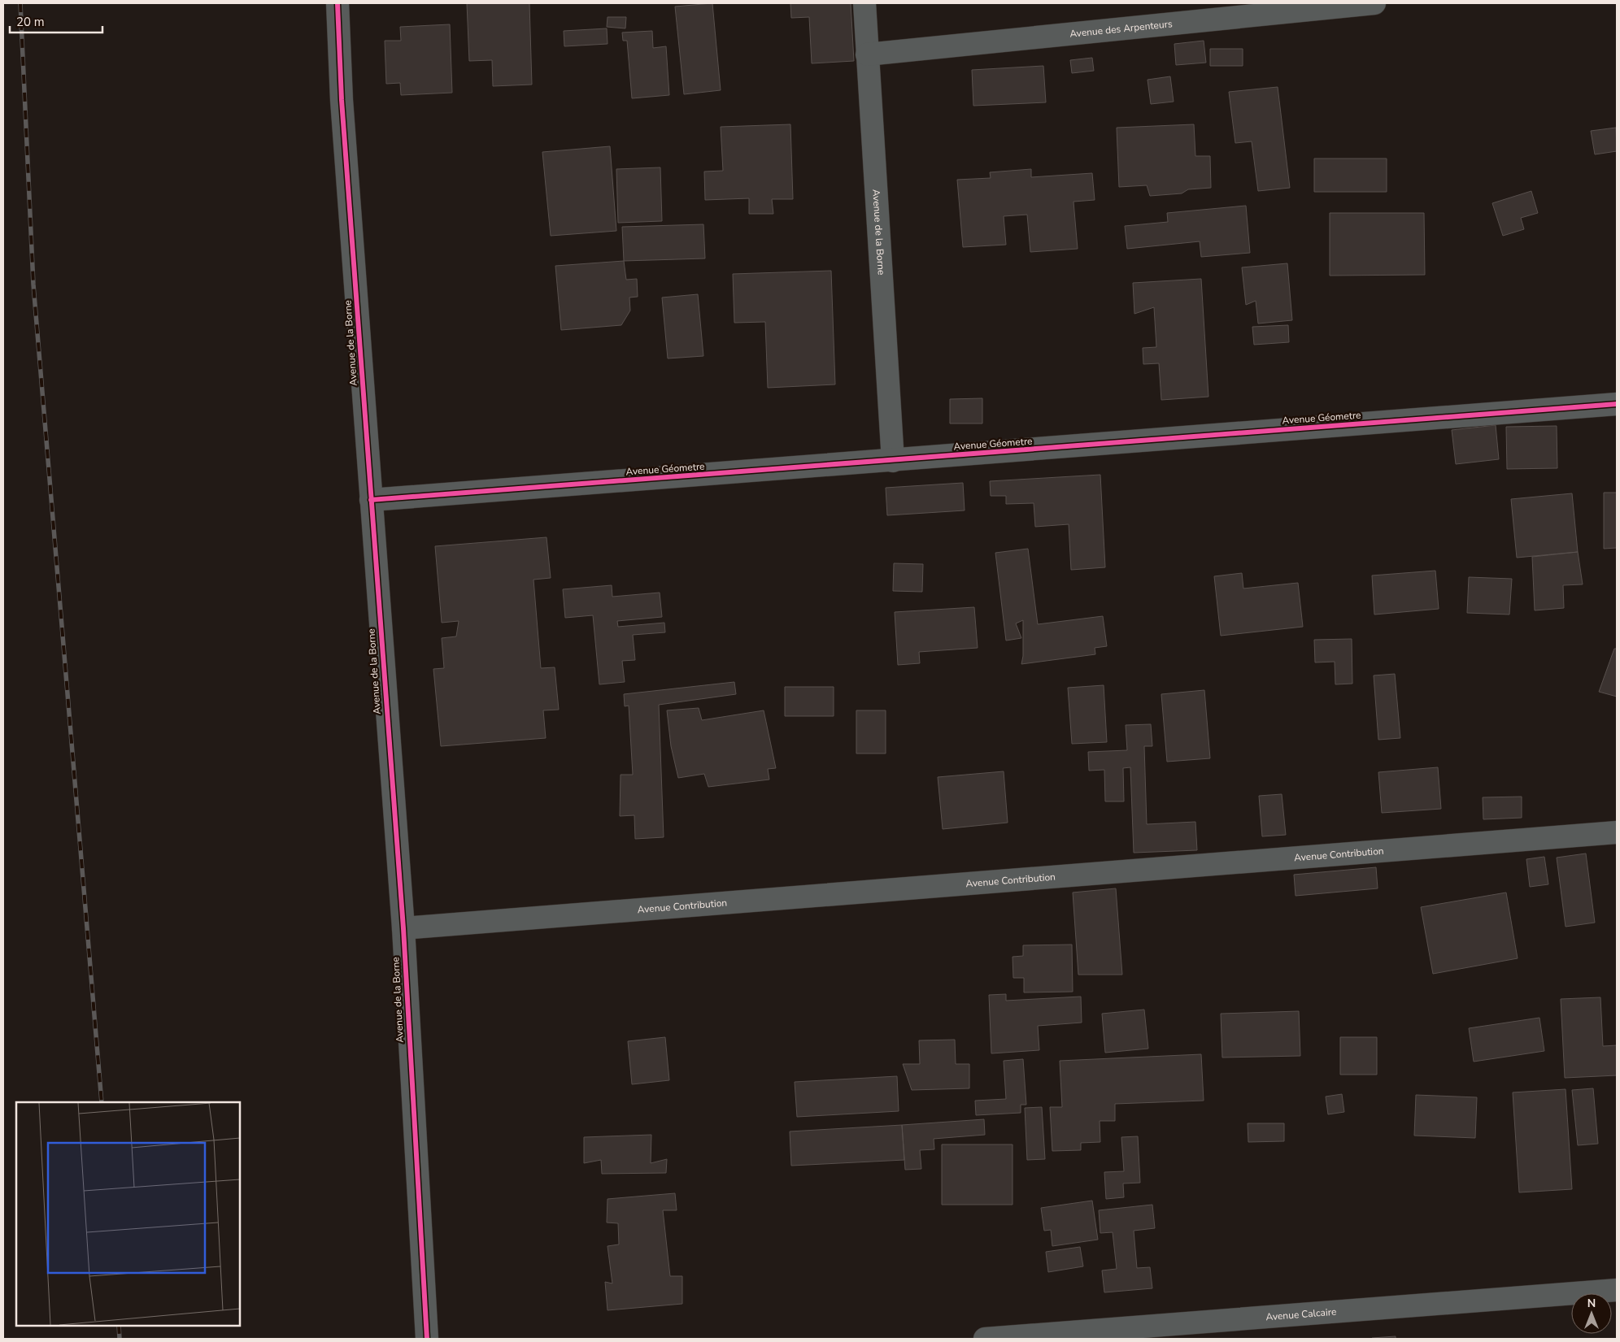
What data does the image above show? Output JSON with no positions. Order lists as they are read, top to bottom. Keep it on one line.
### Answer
{"streets":{"street":["Avenue des Arpenteurs","Avenue de la Borne","Avenue Géometre","Avenue Contribution","Avenue Calcaire"]},"crossings":[["Avenue des Arpenteurs","Avenue de la Borne"],["Avenue de la Borne","Avenue Géometre"],["Avenue de la Borne","Avenue Contribution"]],"scale_bar":"20 m","north":"top"}
